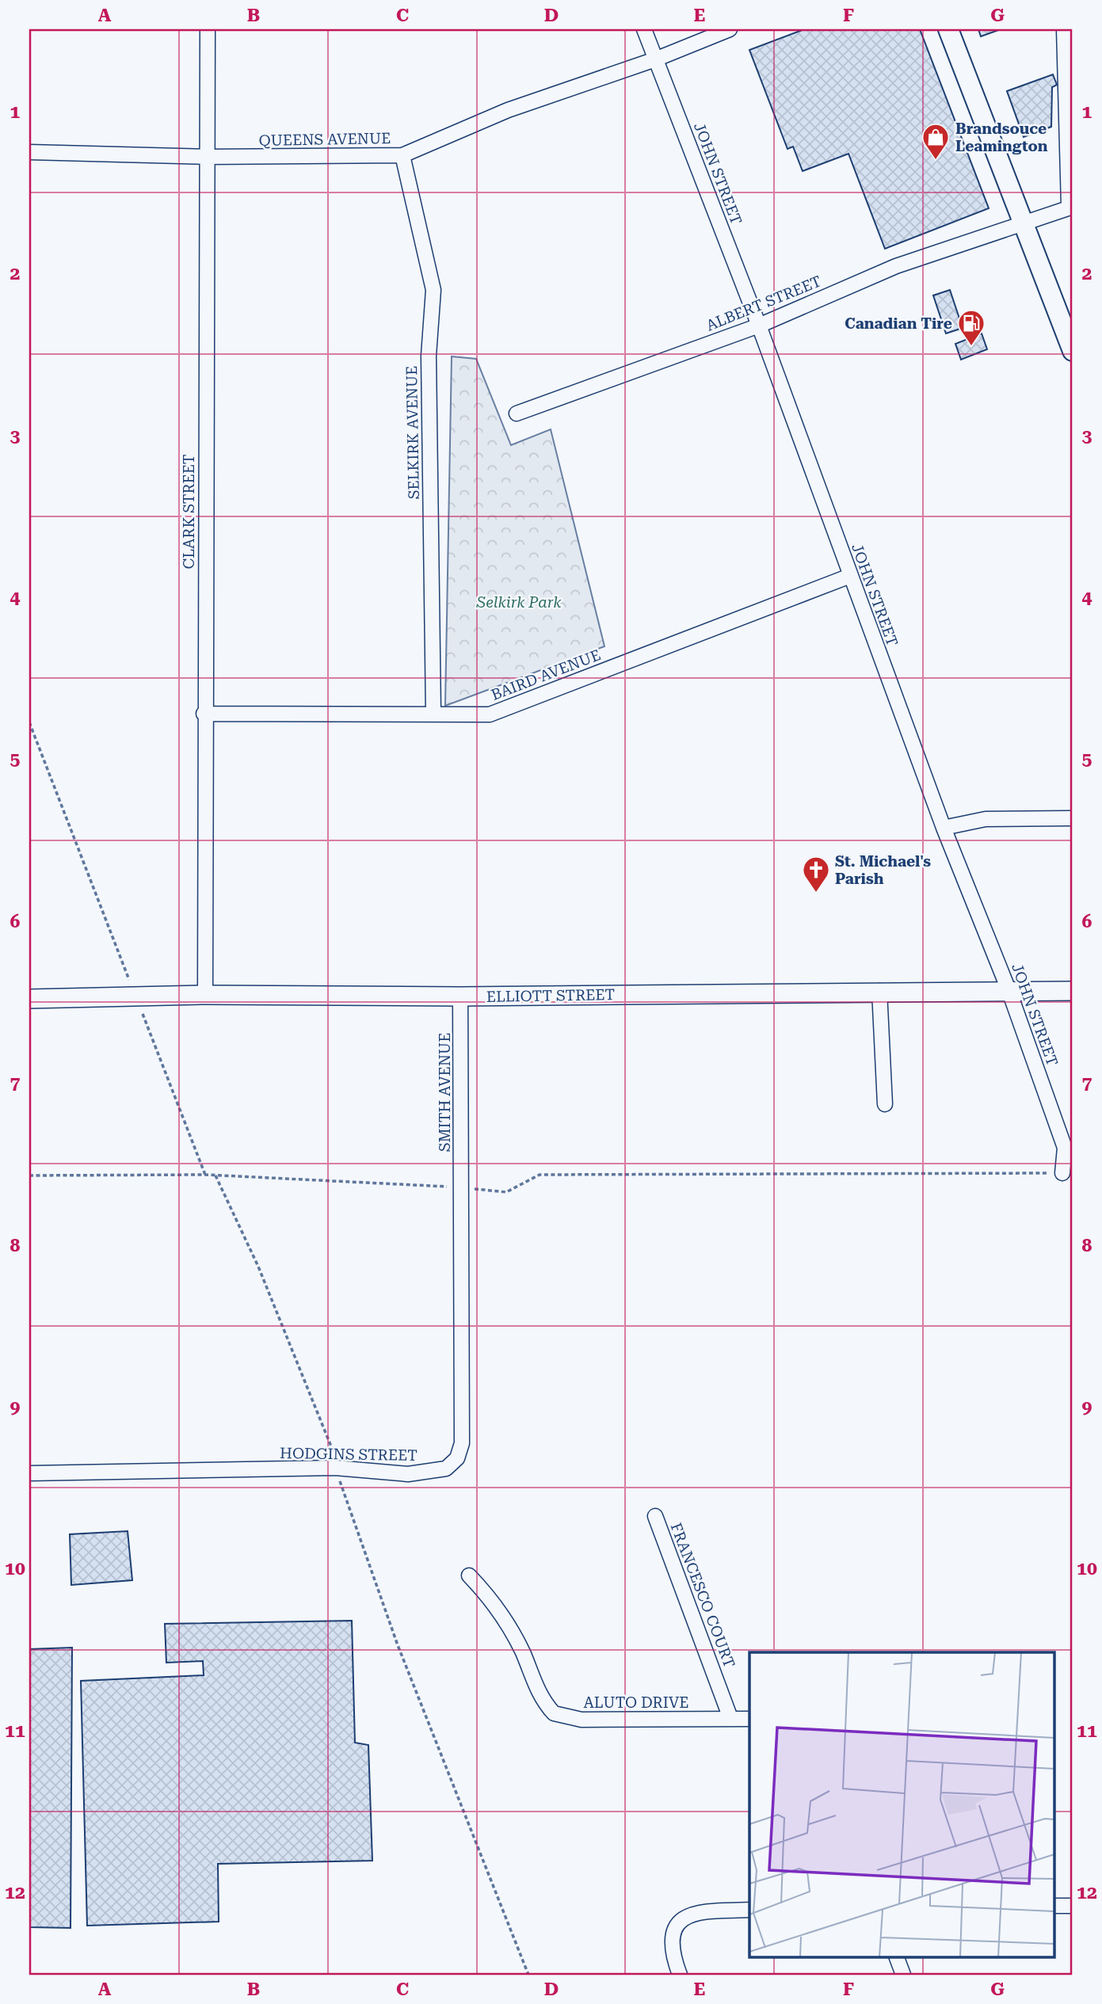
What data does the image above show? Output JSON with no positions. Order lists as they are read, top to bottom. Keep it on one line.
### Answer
{"streets":{"street":["QUEENS AVENUE","JOHN STREET","ALBERT STREET","SELKIRK AVENUE","CLARK STREET","BAIRD AVENUE","ELLIOTT STREET","SMITH AVENUE","HODGINS STREET","FRANCESCO COURT","ALUTO DRIVE"]},"crossings":[["QUEENS AVENUE","JOHN STREET"],["QUEENS AVENUE","SELKIRK AVENUE"],["QUEENS AVENUE","CLARK STREET"],["JOHN STREET","ALBERT STREET"],["JOHN STREET","BAIRD AVENUE"],["JOHN STREET","ELLIOTT STREET"],["SELKIRK AVENUE","BAIRD AVENUE"],["CLARK STREET","BAIRD AVENUE"],["CLARK STREET","ELLIOTT STREET"],["ELLIOTT STREET","SMITH AVENUE"],["SMITH AVENUE","HODGINS STREET"],["FRANCESCO COURT","ALUTO DRIVE"]],"parks":["Selkirk Park"],"places":{"shop":["Brandsouce Leamington"],"fuel station":["Canadian Tire"],"church":["St. Michael's Parish"]},"grid":{"columns":["A","B","C","D","E","F","G"],"rows":["1","2","3","4","5","6","7","8","9","10","11","12"]}}
